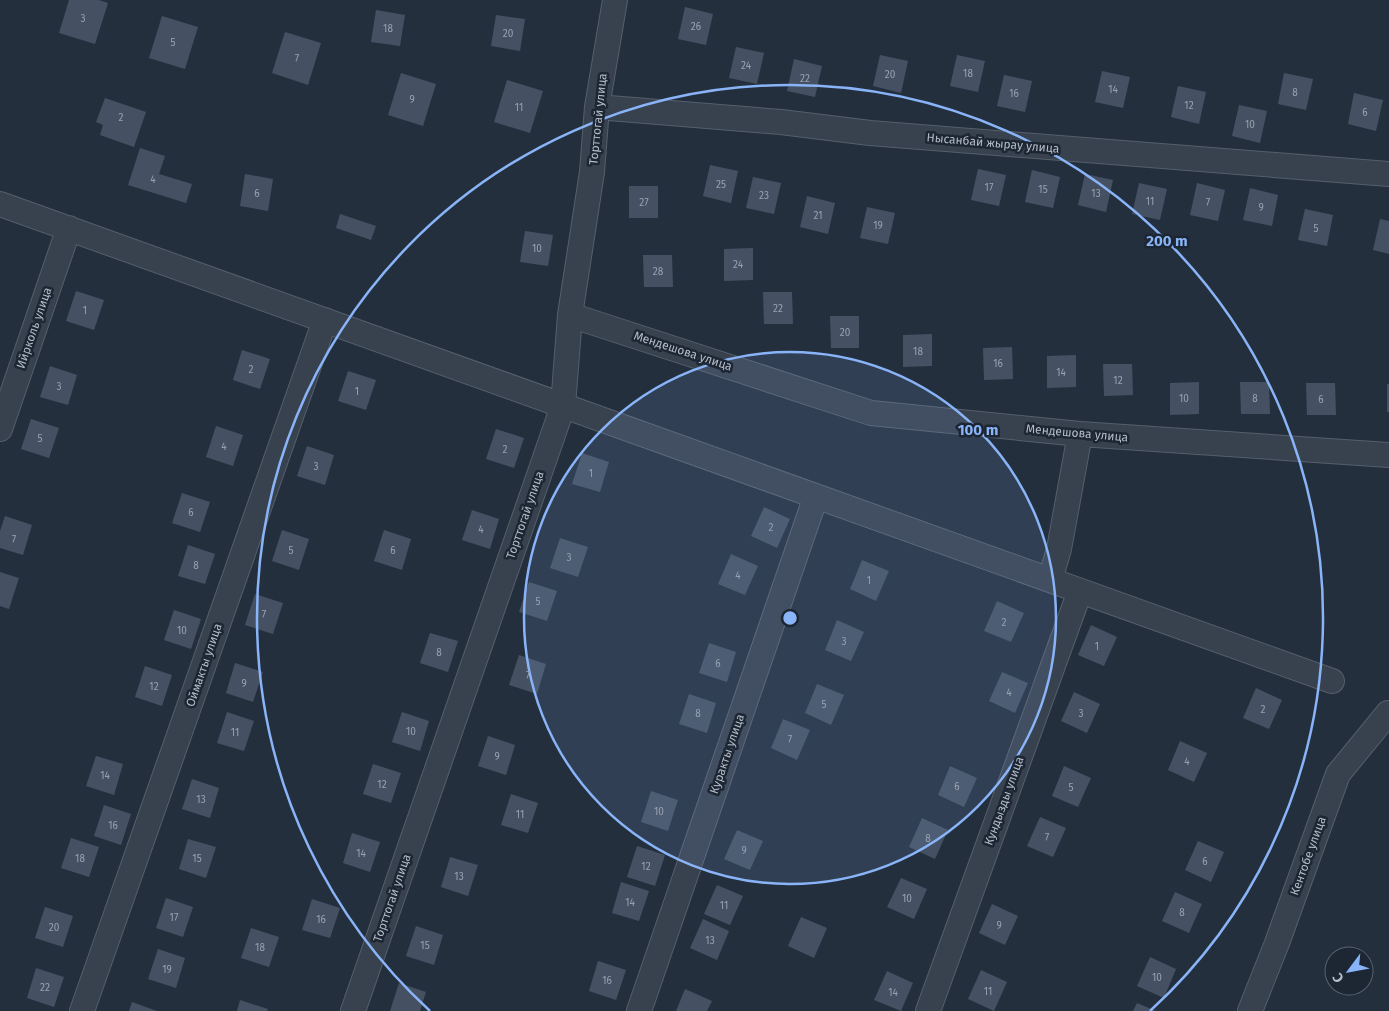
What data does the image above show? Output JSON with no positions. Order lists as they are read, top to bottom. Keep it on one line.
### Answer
{"streets":{"street":["Торттогай улица","Нысанбай жырау улица","Ийрколь улица","Мендешова улица","Оймакты улица","Куракты улица","Кундызды улица","Кентобе улица"]},"crossings":[["Торттогай улица","Нысанбай жырау улица"],["Торттогай улица","Мендешова улица"]],"house_numbers":["3","26","18","20","5","7","24","18","20","22","14","8","16","9","12","11","6","2","10","4","25","17","15","6","13","23","11","27","7","9","21","19","5","10","24","28","22","1","20","18","16","2","14","12","3","1","10","8","6","5","4","2","3","1","6","2","4","7","5","6","3","8","4","1","5","7","2","10","3","1","8","6","7","9","12","4","5","2","8","3","10","11","7","9","4","14","12","6","5","13","10","11","16","7","8","9","14","18","15","6","12","13","10","14","11","8","17","16","9","20","13","15","18","19","10","16","22","11","14"],"north":"bottom left","rings":["200 m","100 m"]}
